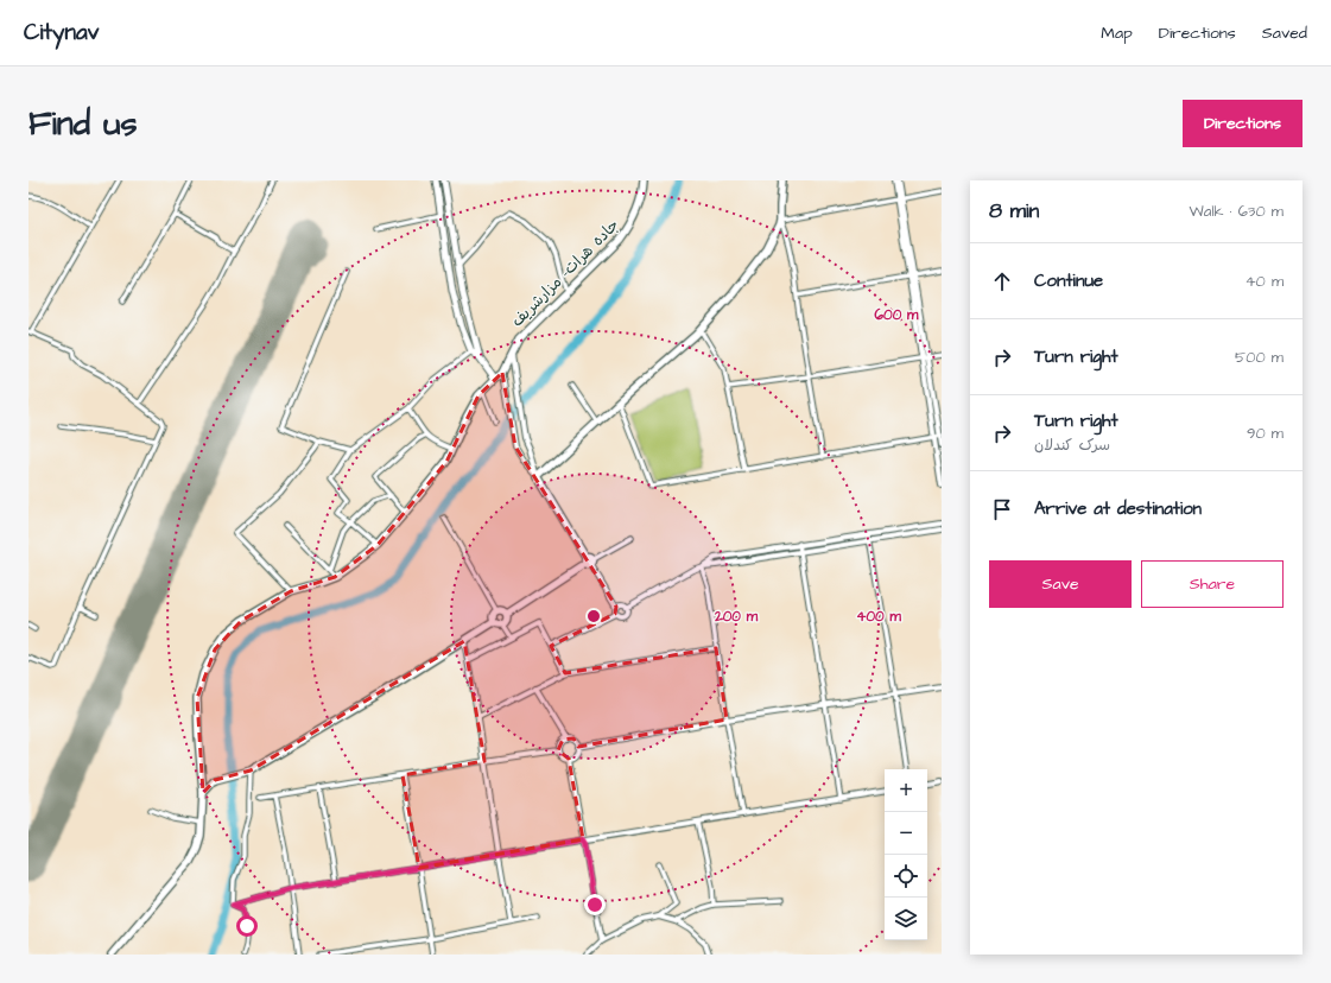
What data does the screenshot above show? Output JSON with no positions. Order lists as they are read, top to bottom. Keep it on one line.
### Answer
{"streets":{"main road":["جاده هرات- مزارشریف"]},"page":{"header":"Citynav","nav":["Map","Directions","Saved"],"buttons":["Directions",["Save","Share"]],"title":"Find us","heading":["8 min","Walk · 630 m"],"list":[["Continue","40 m"],["Turn right","500 m"],["Turn right","سرک کندلان","90 m"],"Arrive at destination"],"map_buttons":["+","−"]},"rings":["600 m","200 m","400 m"]}
